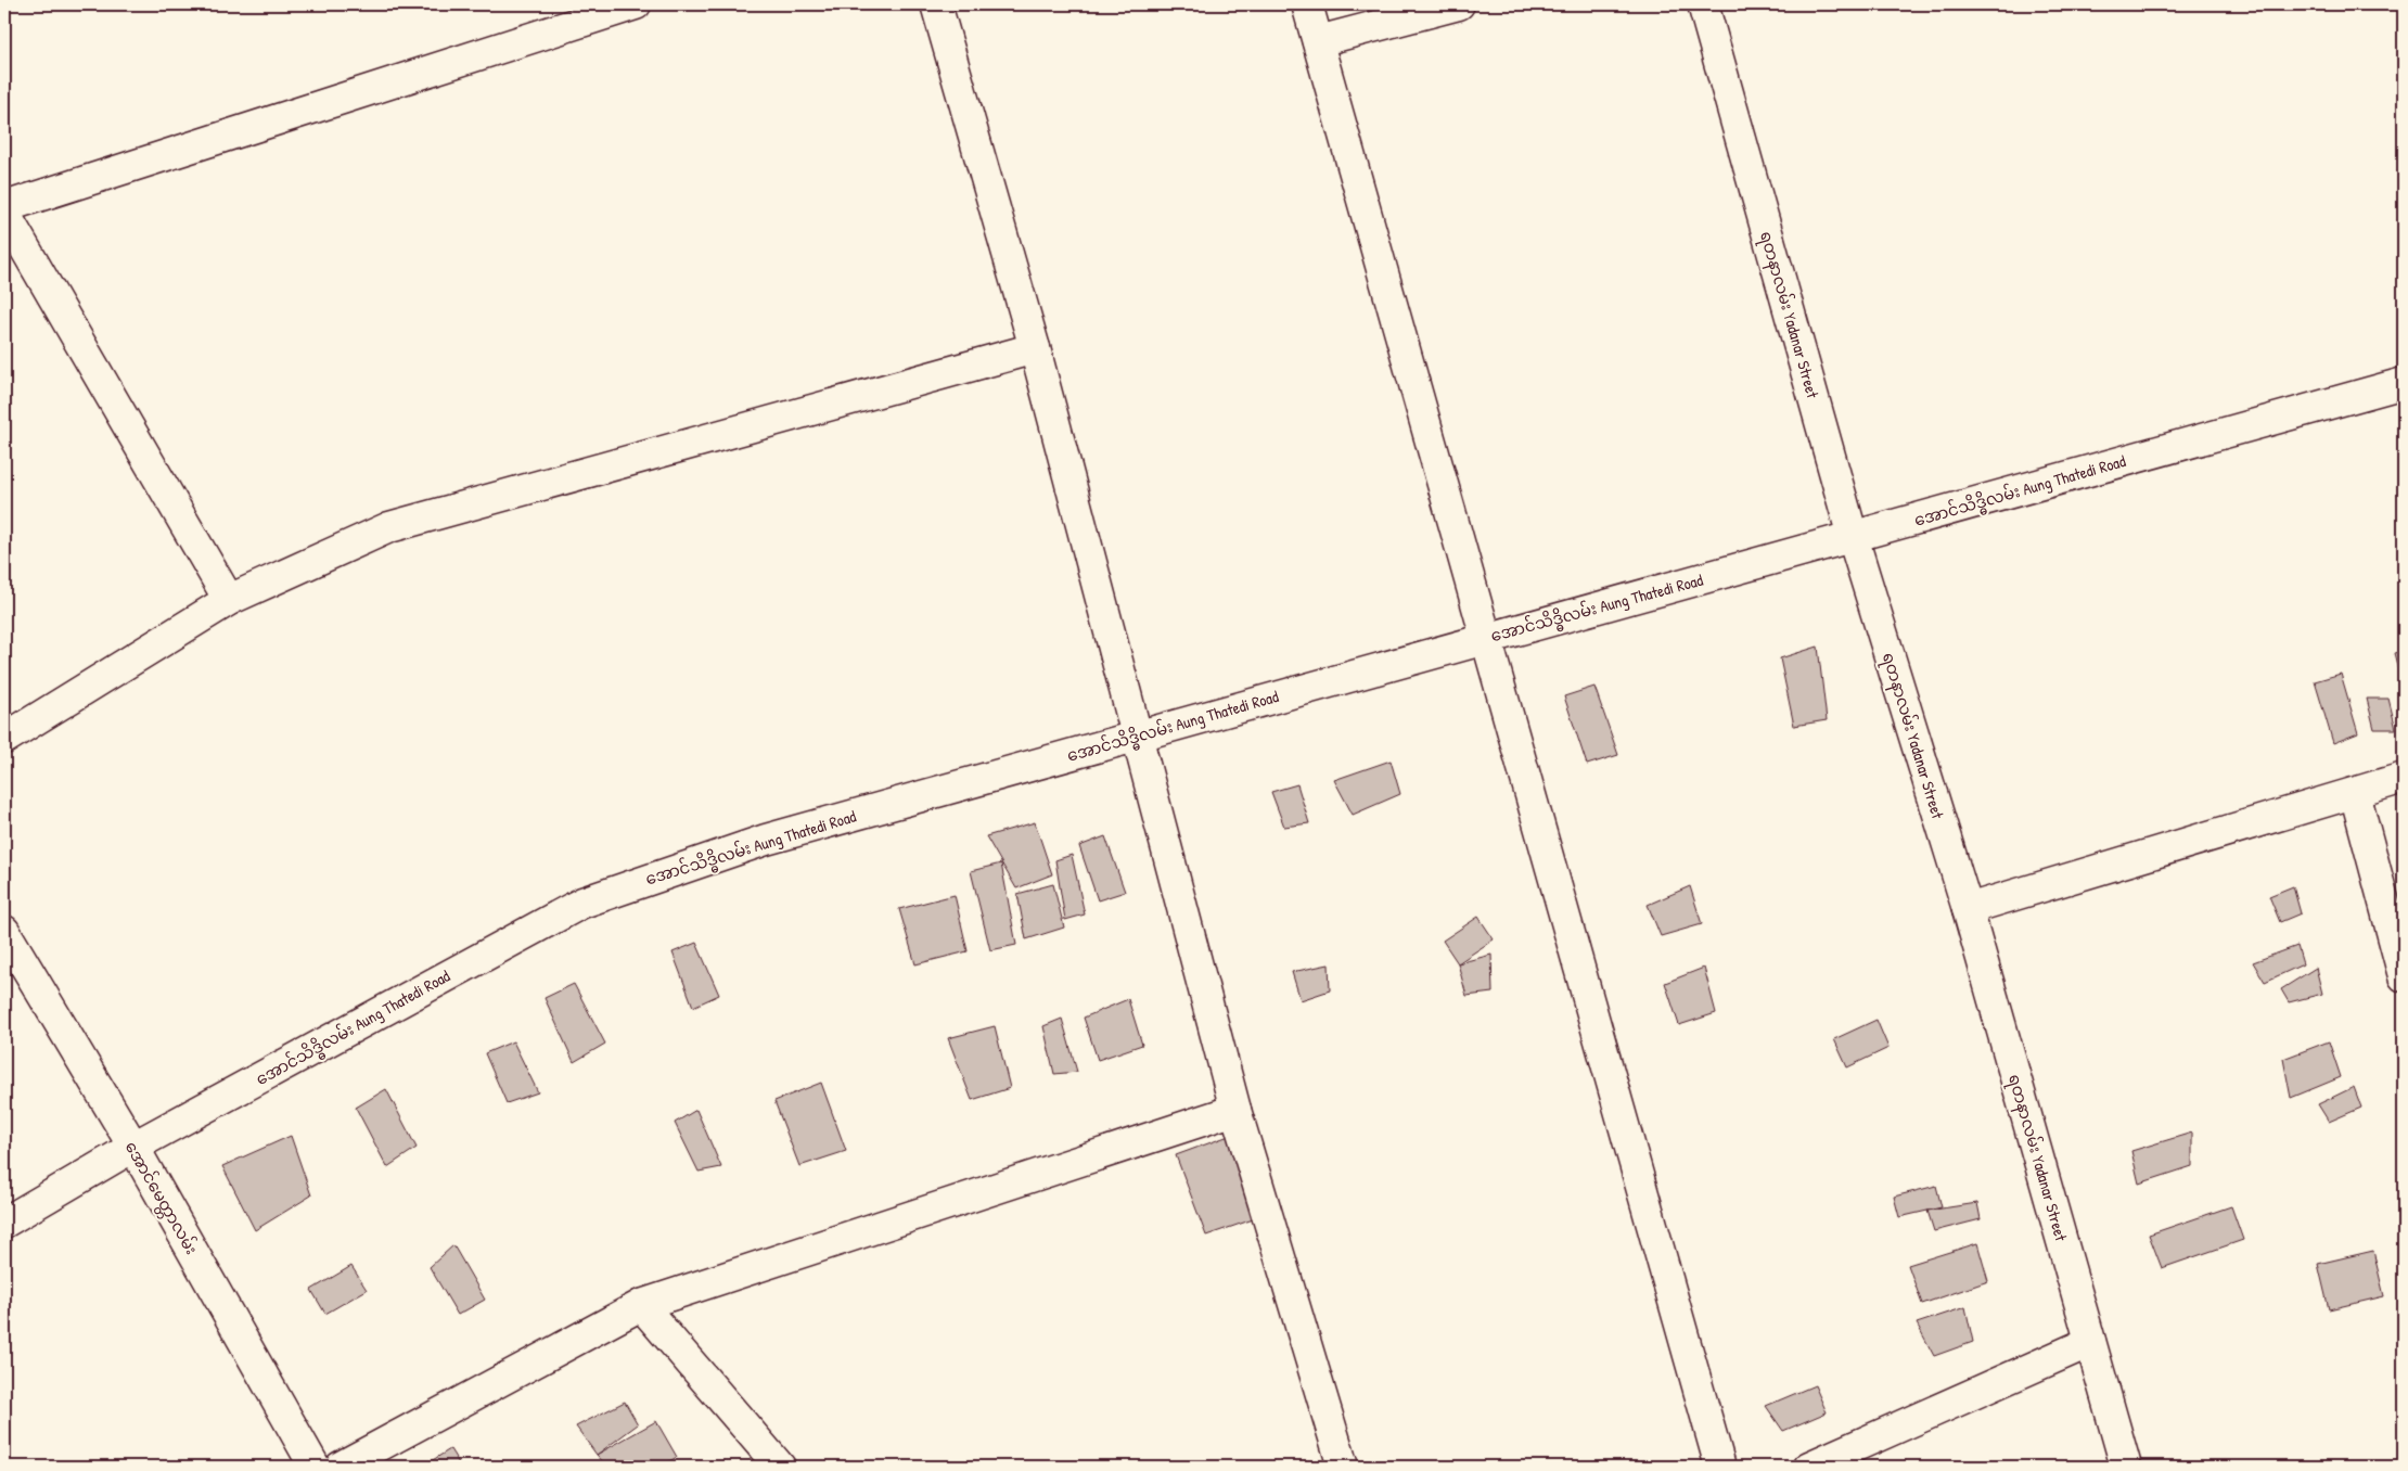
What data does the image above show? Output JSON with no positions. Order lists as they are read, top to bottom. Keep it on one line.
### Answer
{"streets":{"street":["ရတနာလမ်း Yadanar Street","အောင်သိဒ္ဓိလမ်း Aung Thatedi Road","အောင်မေတ္တာလမ်း"]},"crossings":[["ရတနာလမ်း Yadanar Street","အောင်သိဒ္ဓိလမ်း Aung Thatedi Road"],["အောင်သိဒ္ဓိလမ်း Aung Thatedi Road","အောင်မေတ္တာလမ်း"]]}
